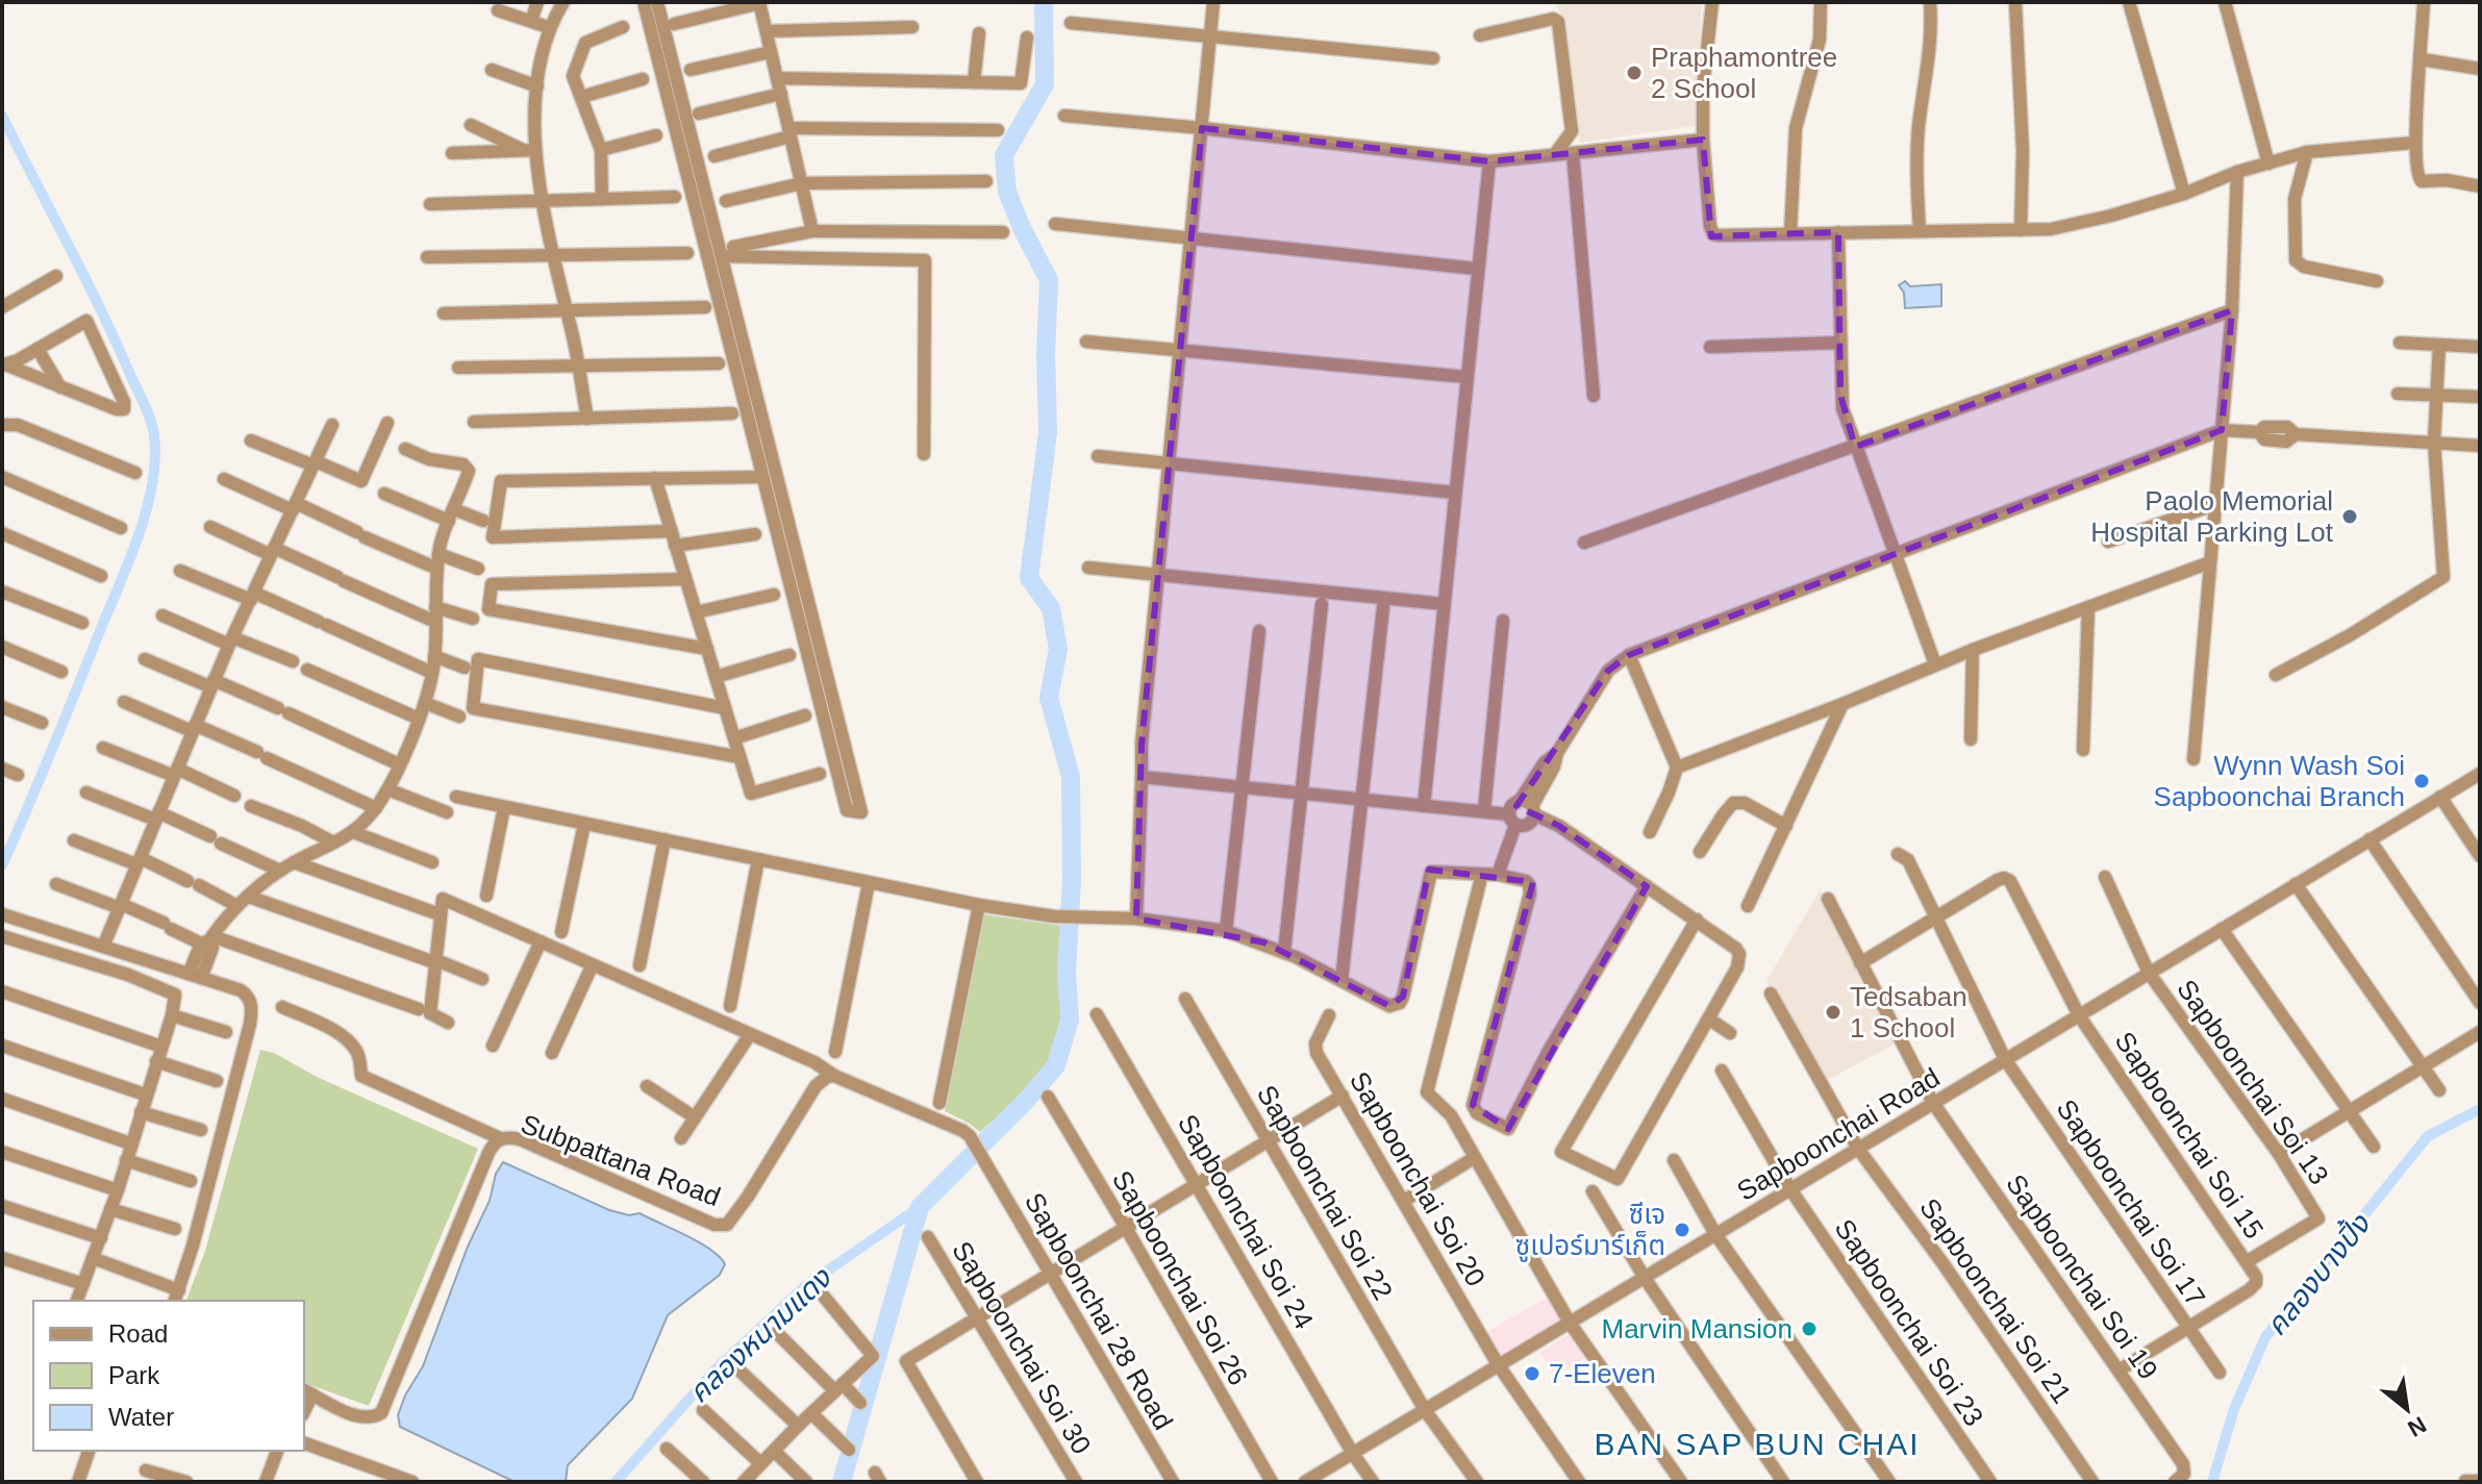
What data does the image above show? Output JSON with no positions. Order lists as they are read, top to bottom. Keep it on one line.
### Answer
{"streets":{"street":["Sapboonchai Soi 13","Sapboonchai Road","Sapboonchai Soi 15","Subpattana Road","Sapboonchai Soi 20","Sapboonchai Soi 22","Sapboonchai Soi 17","Sapboonchai Soi 24","Sapboonchai Soi 19","Sapboonchai Soi 26","Sapboonchai Soi 21","Sapboonchai 28 Road","Sapboonchai Soi 23","Sapboonchai Soi 30"]},"crossings":[["Sapboonchai Soi 13","Sapboonchai Road"],["Sapboonchai Soi 13","Sapboonchai Soi 15"],["Sapboonchai Road","Sapboonchai Soi 15"],["Sapboonchai Road","Sapboonchai Soi 20"],["Sapboonchai Road","Sapboonchai Soi 22"],["Sapboonchai Road","Sapboonchai Soi 17"],["Sapboonchai Road","Sapboonchai Soi 24"],["Sapboonchai Road","Sapboonchai Soi 19"],["Sapboonchai Road","Sapboonchai Soi 21"],["Sapboonchai Road","Sapboonchai Soi 23"],["Sapboonchai Soi 15","Sapboonchai Soi 17"],["Subpattana Road","Sapboonchai 28 Road"]],"districts":["BAN SAP BUN CHAI"],"water":["คลองบางปิ้ง","คลองหนามแดง"],"places":["Praphamontree 2 School","Paolo Memorial Hospital Parking Lot","Wynn Wash Soi Sapboonchai Branch","Tedsaban 1 School","ซีเจ ซูเปอร์มาร์เก็ต","Marvin Mansion","7-Eleven"],"legend":["Road","Park","Water"],"north":"bottom right"}
